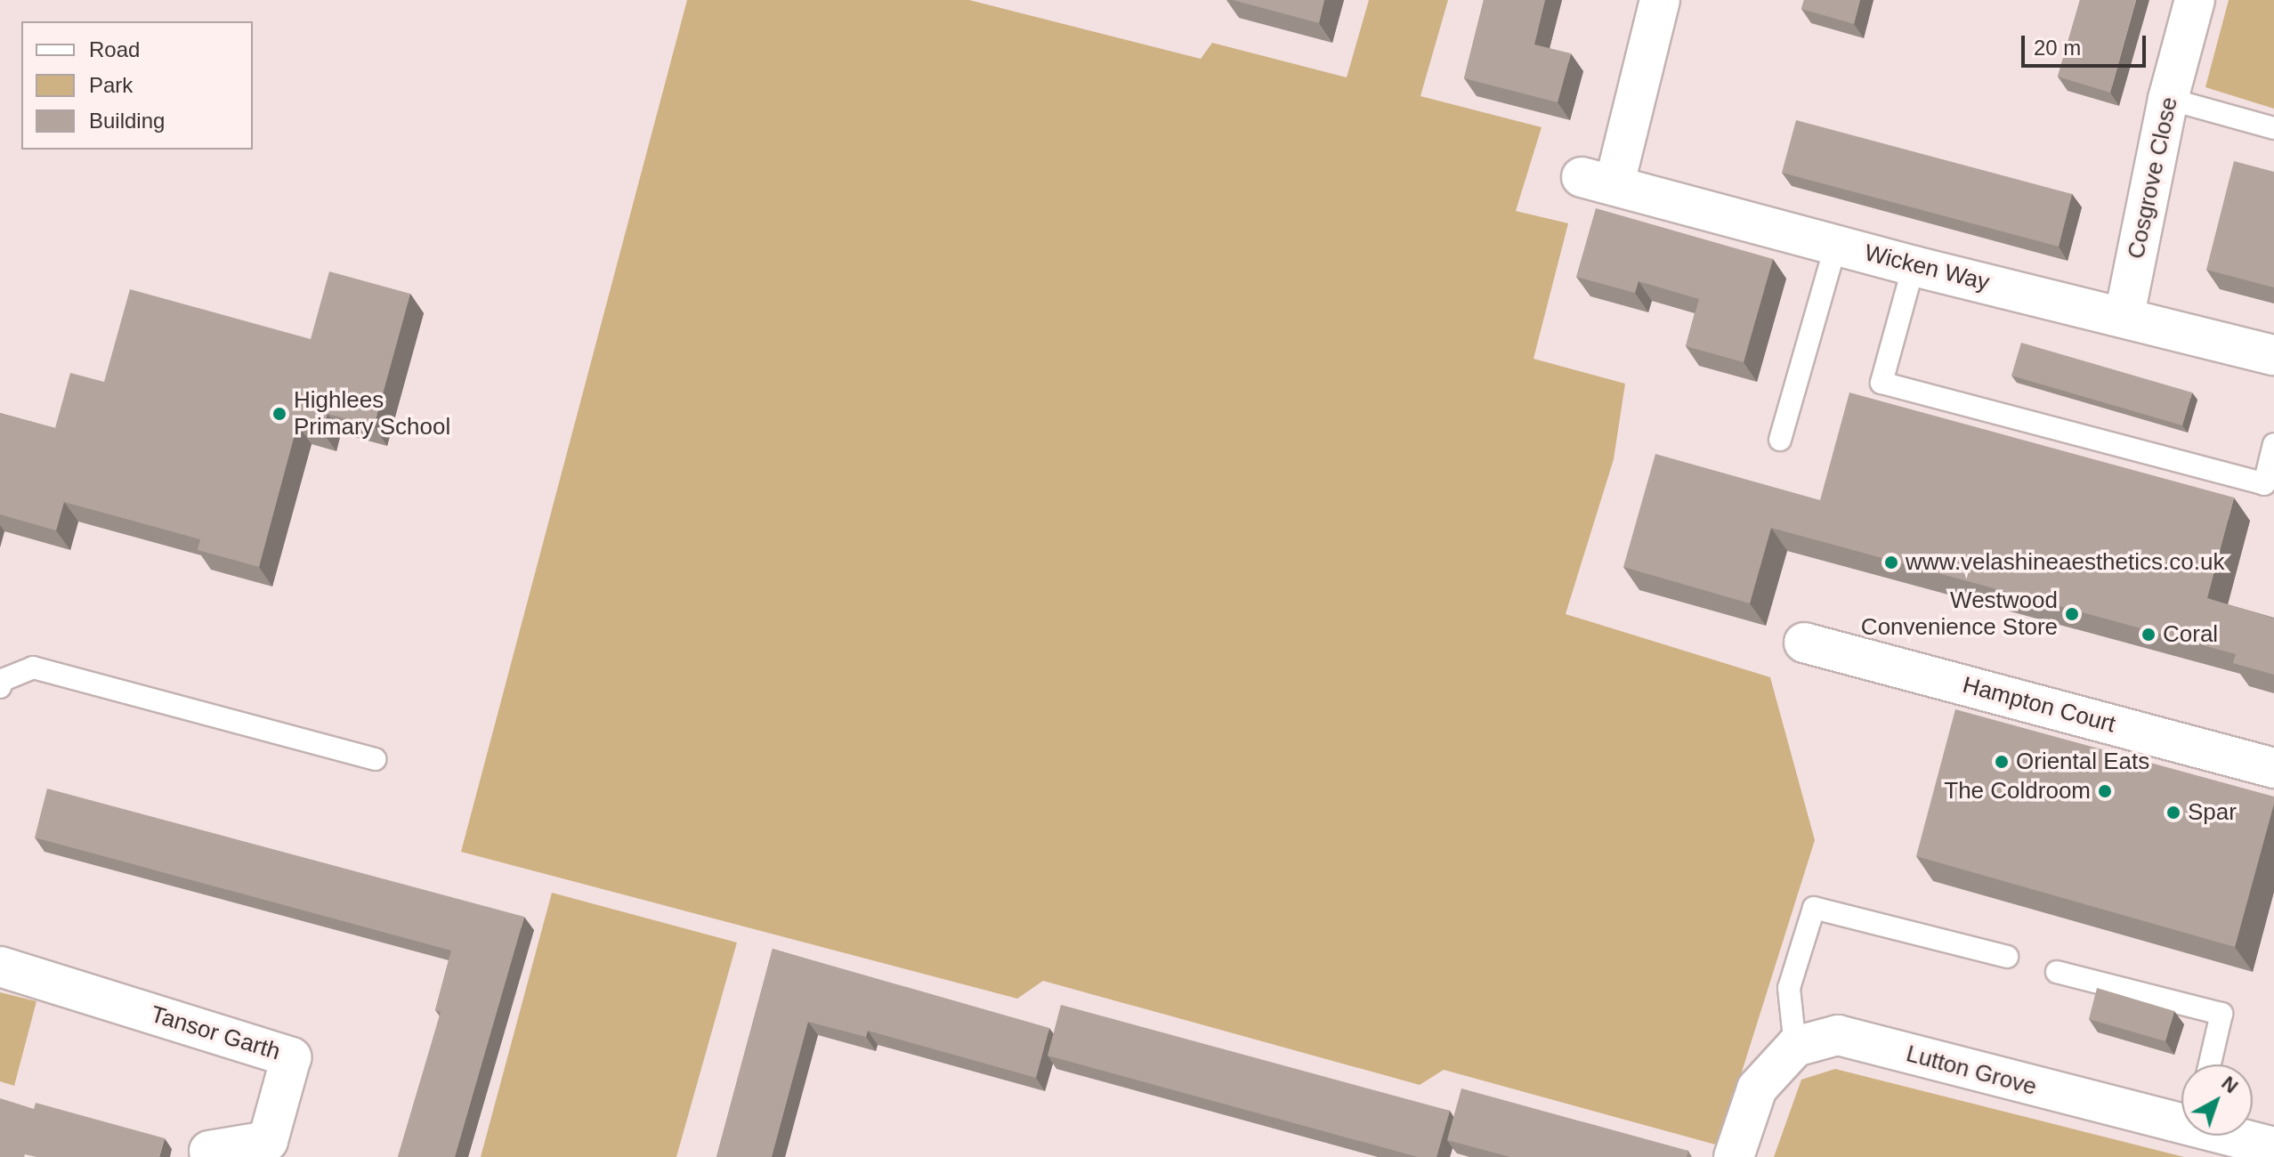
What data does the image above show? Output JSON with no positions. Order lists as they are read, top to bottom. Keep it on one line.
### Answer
{"streets":{"street":["Cosgrove Close","Wicken Way","Hampton Court","Tansor Garth","Lutton Grove"]},"crossings":[["Cosgrove Close","Wicken Way"]],"places":["Highlees Primary School","www.velashineaesthetics.co.uk","Westwood Convenience Store","Coral","Oriental Eats","The Coldroom","Spar"],"legend":["Road","Park","Building"],"scale_bar":"20 m","north":"top right"}
